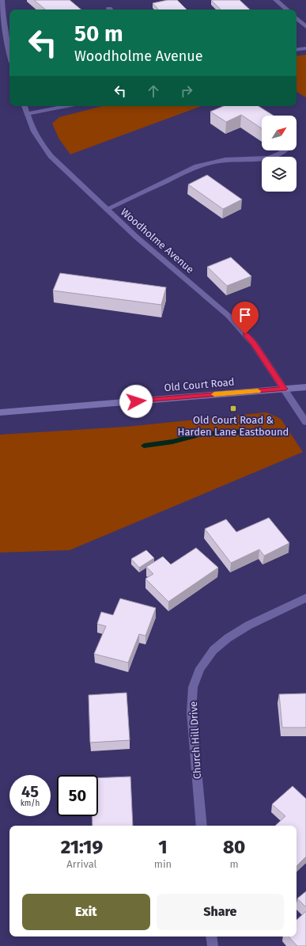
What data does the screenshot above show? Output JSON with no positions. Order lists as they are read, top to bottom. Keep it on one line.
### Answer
{"streets":{"main road":["Old Court Road"],"street":["Woodholme Avenue","Church Hill Drive"]},"crossings":[["Woodholme Avenue","Old Court Road"]],"places":{"transit":["Old Court Road & Harden Lane Eastbound"]},"north":"top right","page":{"turn":["50 m","Woodholme Avenue"],"speed":"45 km/h","limit":"50","eta":["21:19","Arrival","1","min","80","m"],"buttons":["Exit","Share"]}}
